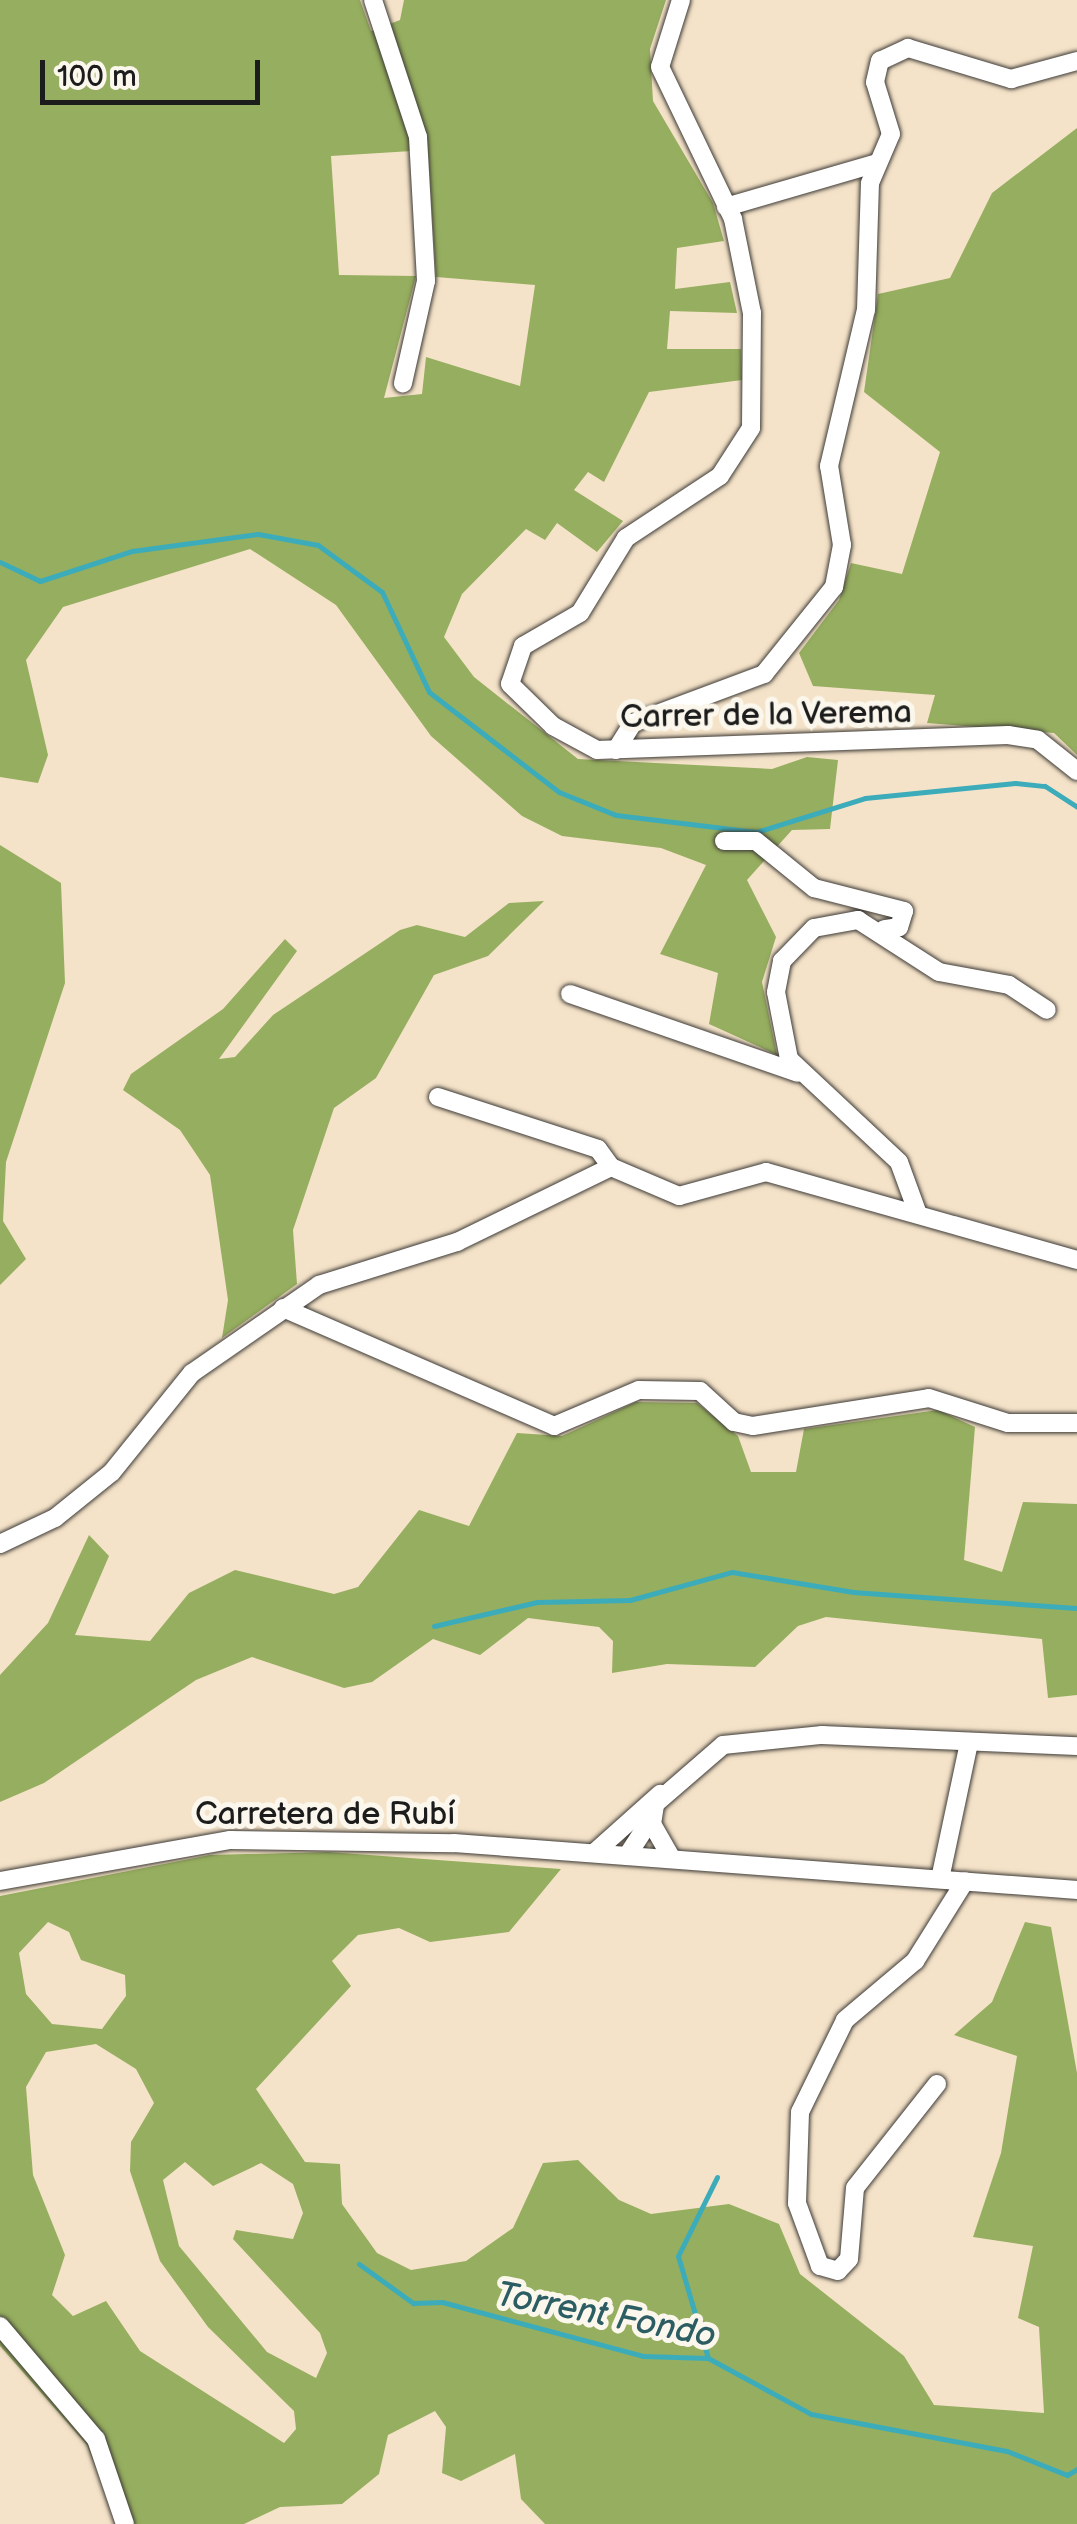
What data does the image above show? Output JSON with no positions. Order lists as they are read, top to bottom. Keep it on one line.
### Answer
{"streets":{"street":["Carrer de la Verema","Carretera de Rubí"]},"water":["Torrent Fondo"],"scale_bar":"100 m"}
